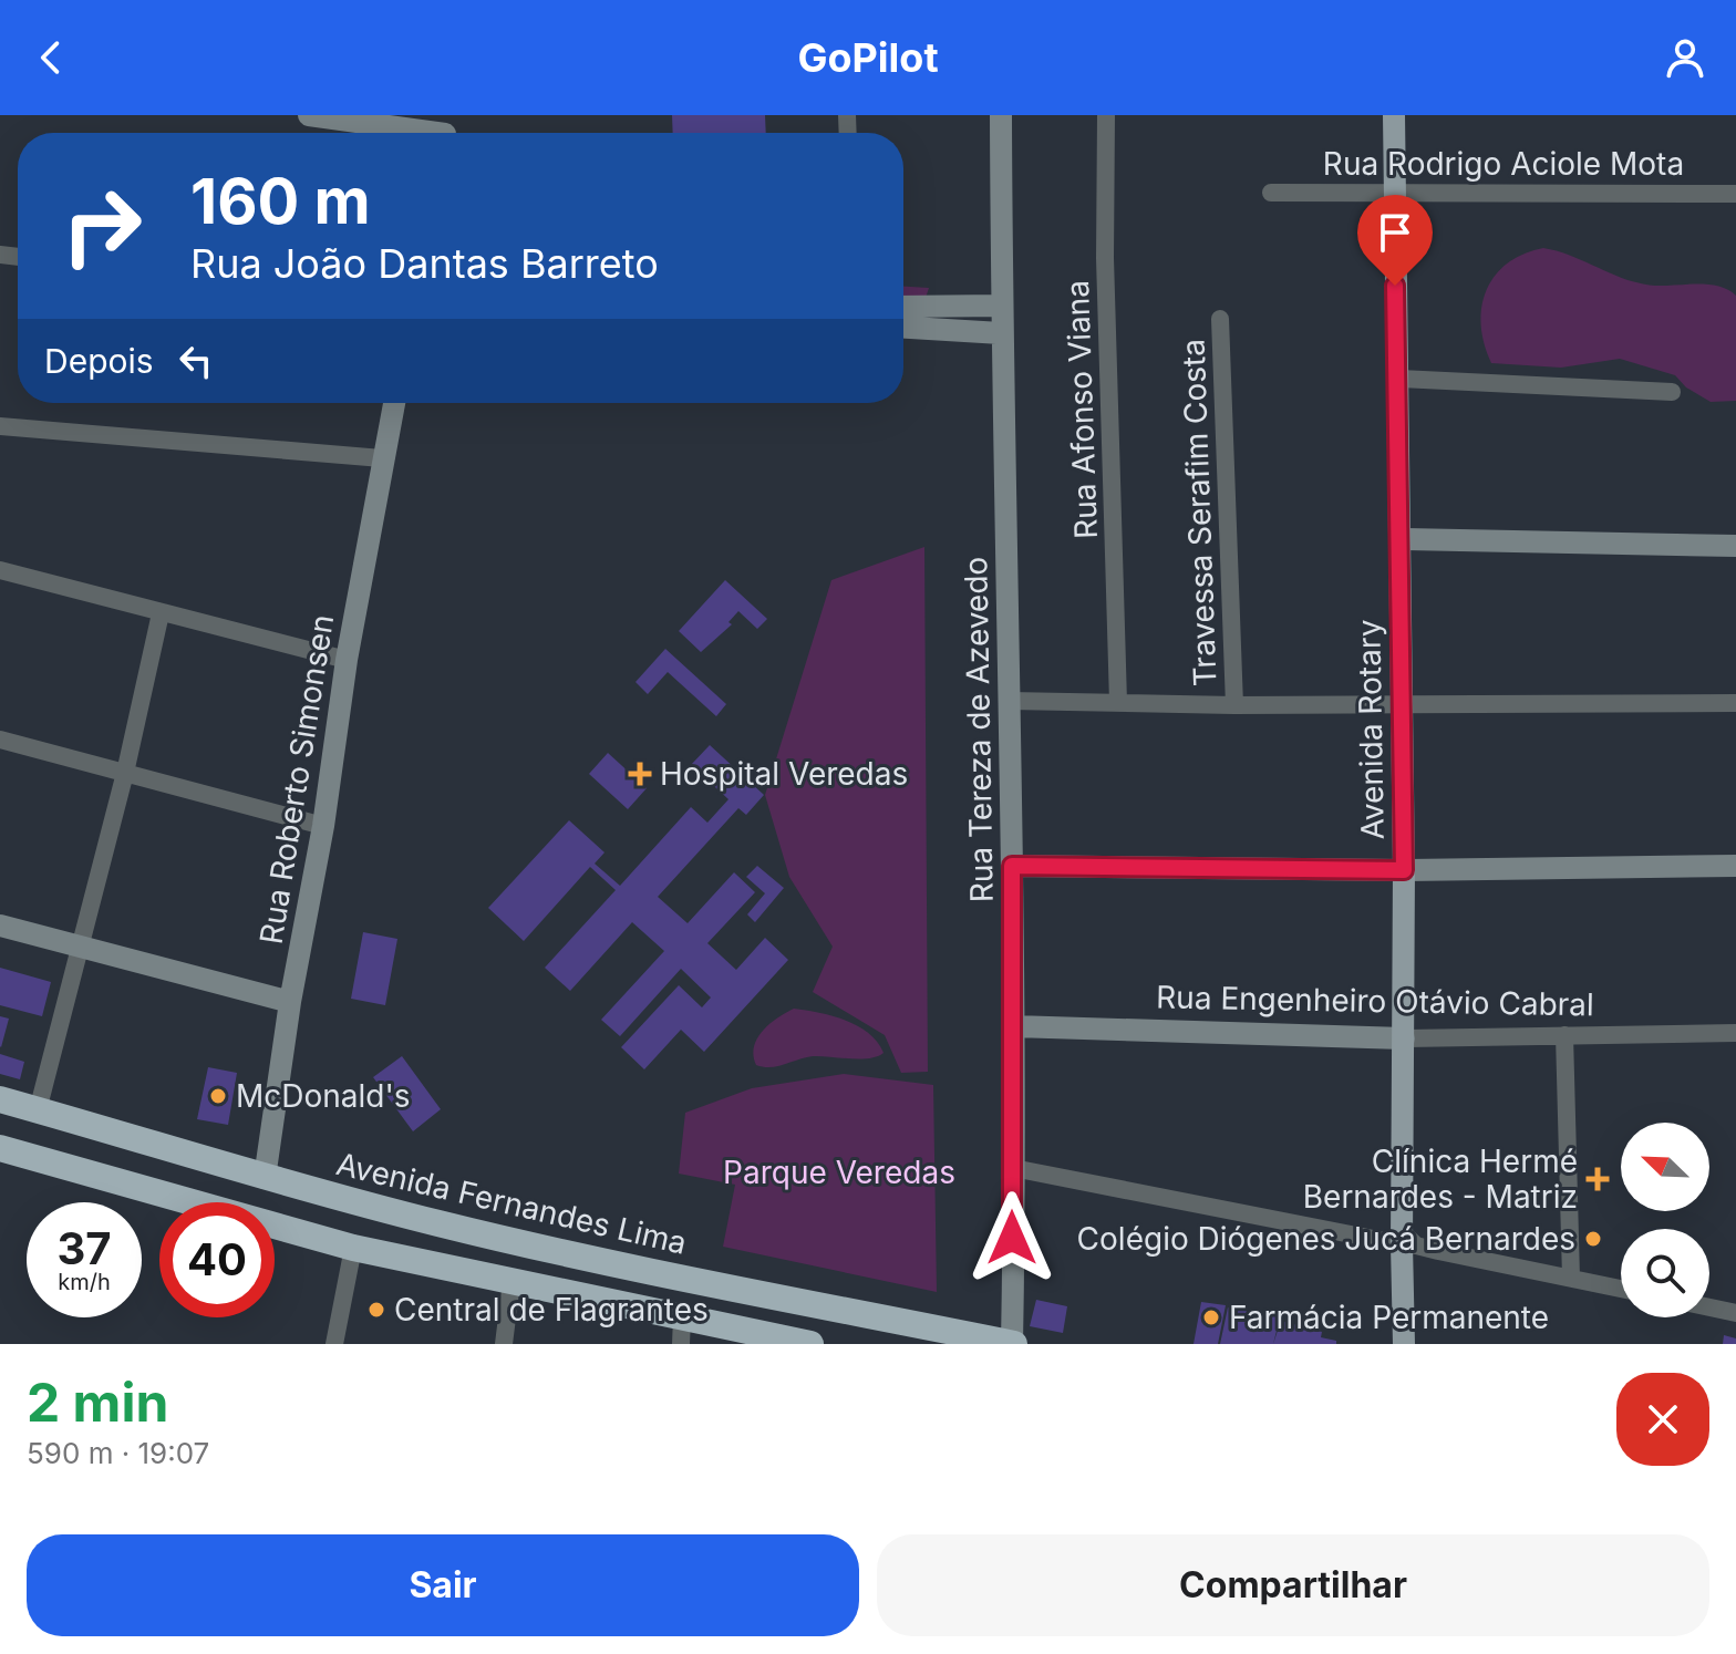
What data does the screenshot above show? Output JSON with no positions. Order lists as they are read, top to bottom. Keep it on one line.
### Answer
{"streets":{"highway":["Avenida Fernandes Lima"],"main road":["Avenida Rotary"],"street":["Rua Rodrigo Aciole Mota","Rua Afonso Viana","Travessa Serafim Costa","Rua Tereza de Azevedo","Rua Roberto Simonsen","Rua Engenheiro Otávio Cabral"]},"crossings":[["Rua Rodrigo Aciole Mota","Avenida Rotary"],["Rua Tereza de Azevedo","Rua Engenheiro Otávio Cabral"],["Rua Tereza de Azevedo","Avenida Fernandes Lima"],["Avenida Rotary","Rua Engenheiro Otávio Cabral"],["Rua Roberto Simonsen","Avenida Fernandes Lima"]],"parks":["Parque Veredas"],"places":{"health":["Hospital Veredas","Clínica Hermé Bernardes - Matriz"],"other":["McDonald's","Colégio Diógenes Jucá Bernardes","Central de Flagrantes","Farmácia Permanente"]},"north":"top left","page":{"header":"GoPilot","turn":["160 m","Rua João Dantas Barreto"],"then":"Depois","speed":"37 km/h","limit":"40","heading":["2 min","590 m · 19:07"],"buttons":["Sair","Compartilhar"]}}
